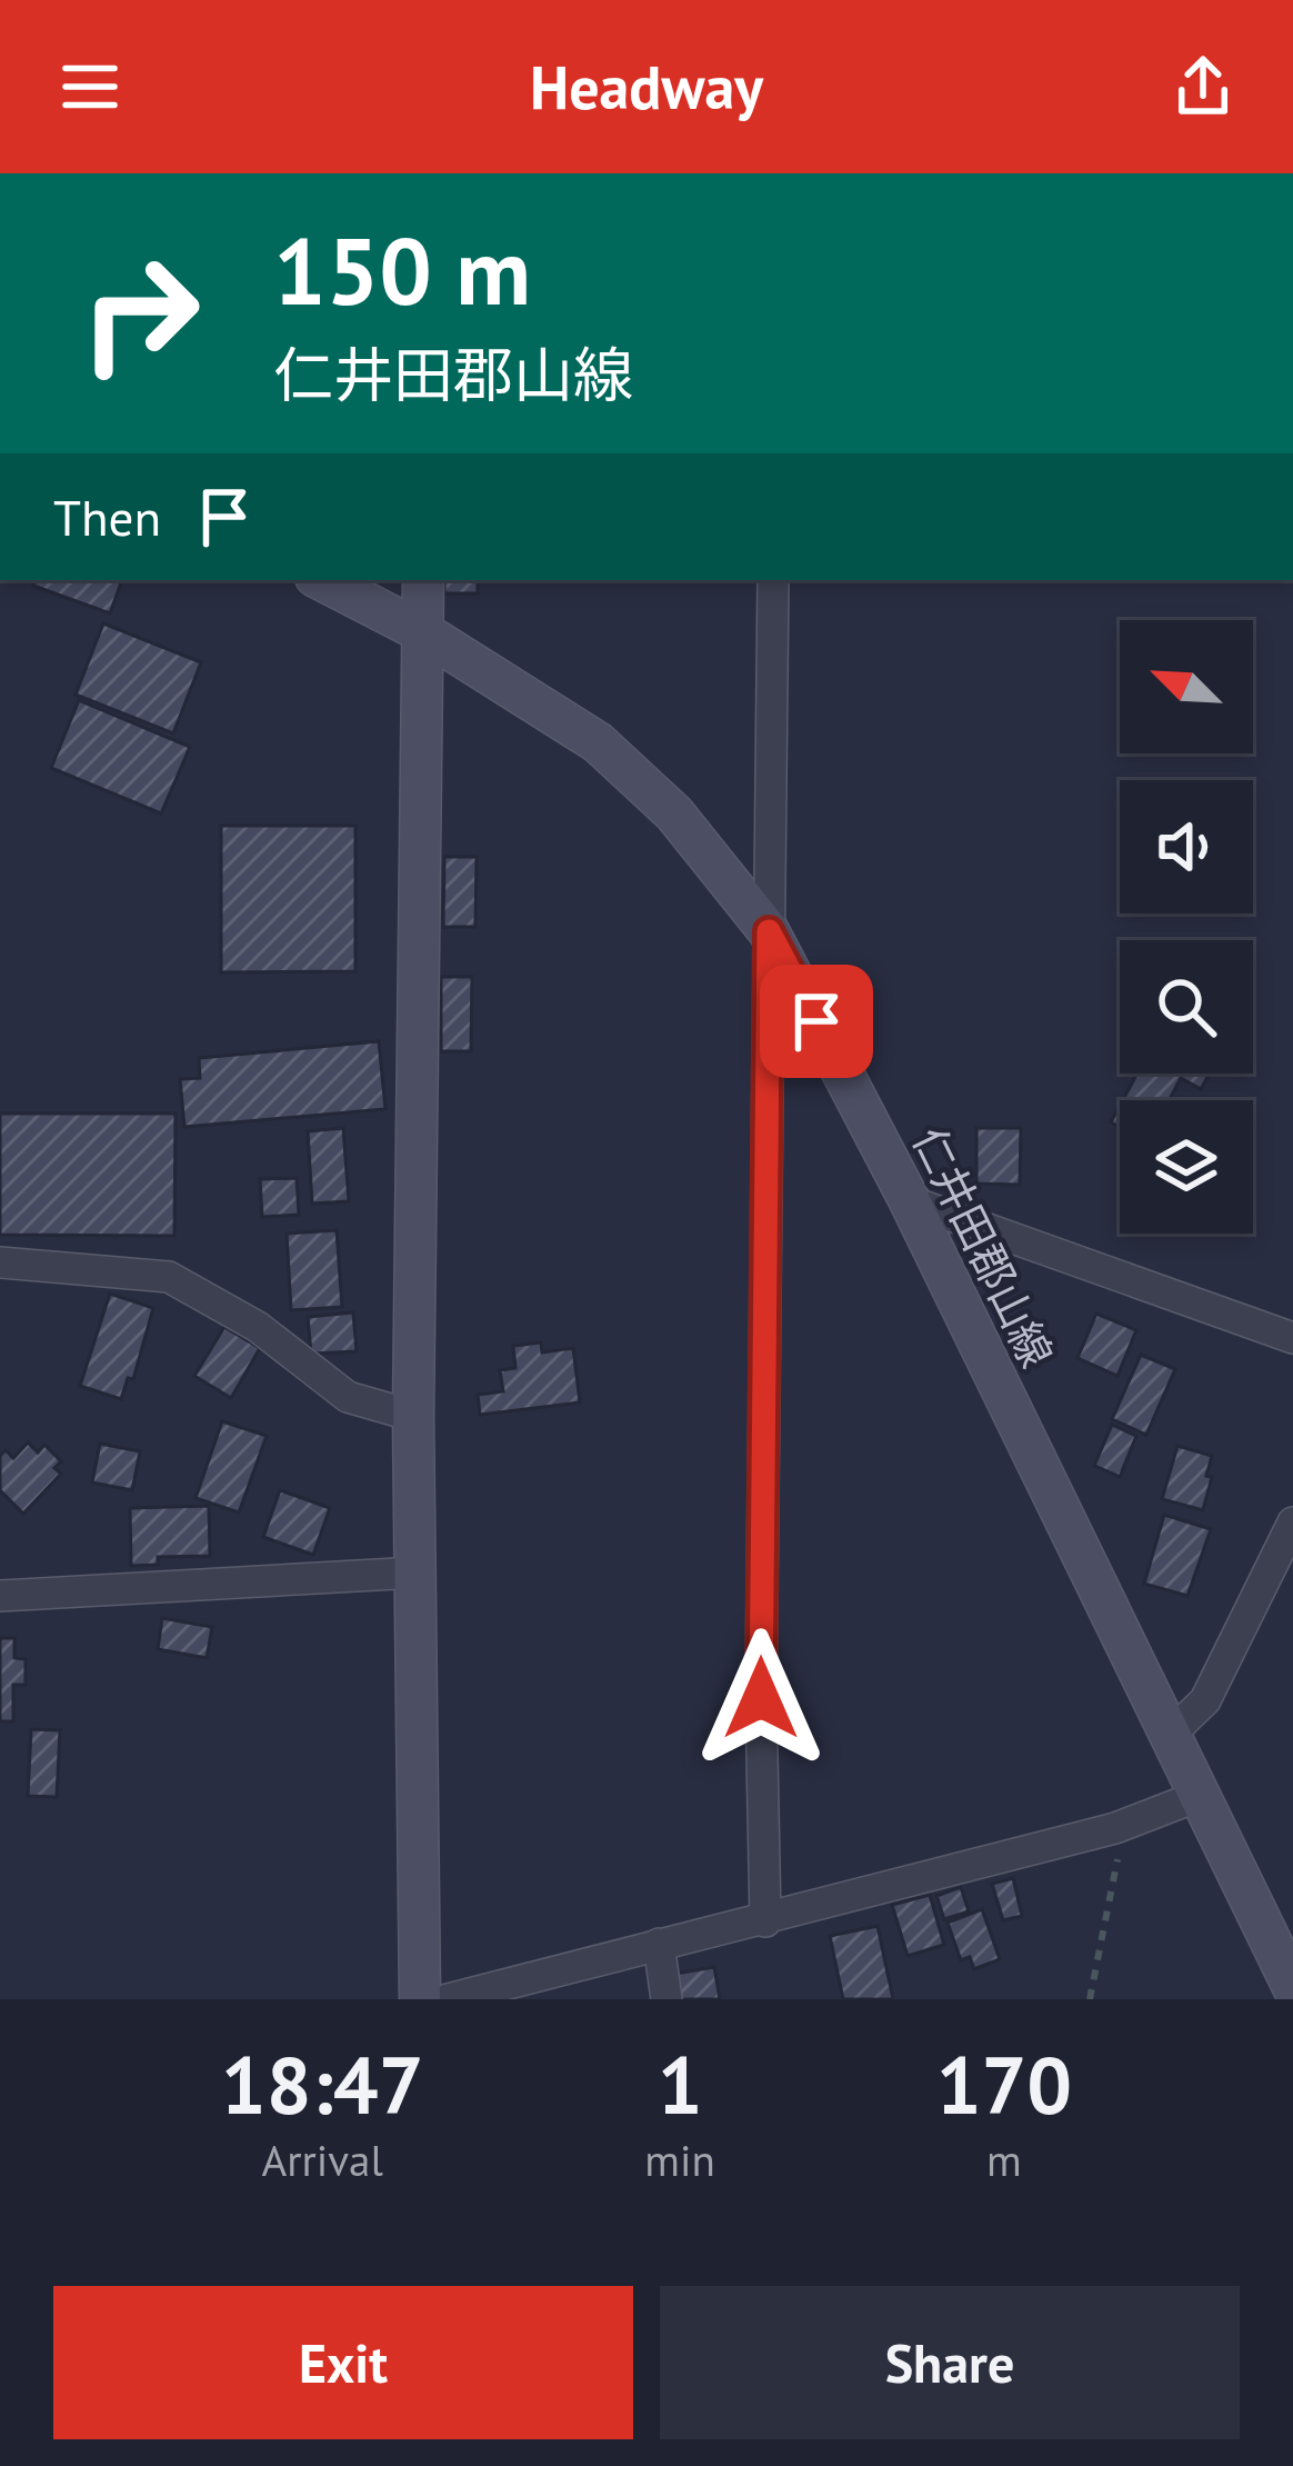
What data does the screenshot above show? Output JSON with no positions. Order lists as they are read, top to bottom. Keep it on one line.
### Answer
{"streets":{"main road":["仁井田郡山線"]},"north":"top left","page":{"header":"Headway","turn":["150 m","仁井田郡山線"],"then":"Then","eta":["18:47","Arrival","1","min","170","m"],"buttons":["Exit","Share"]}}
